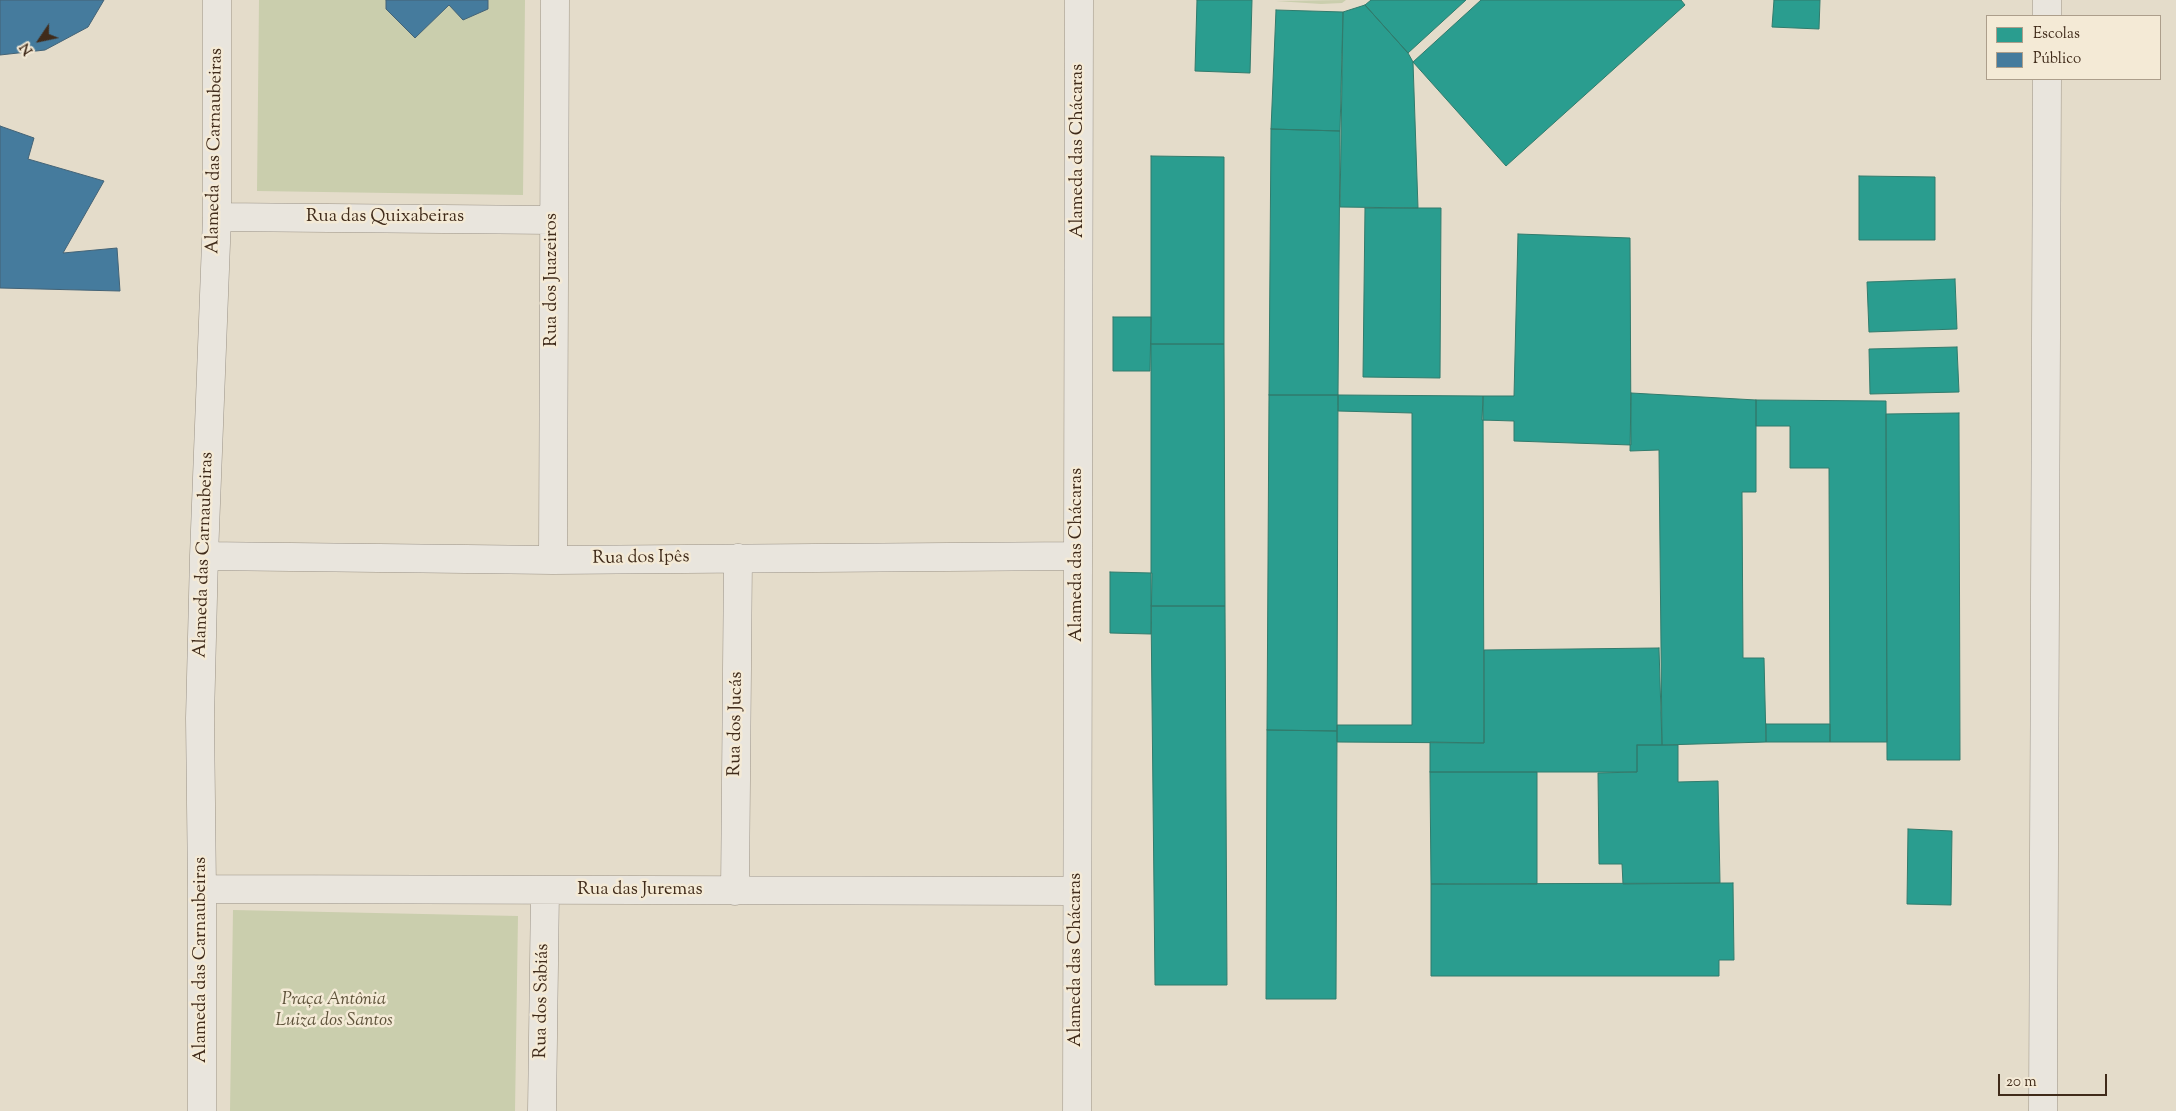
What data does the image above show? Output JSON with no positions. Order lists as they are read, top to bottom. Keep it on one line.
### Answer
{"streets":{"street":["Alameda das Carnaubeiras","Alameda das Chácaras","Rua das Quixabeiras","Rua dos Juazeiros","Rua dos Ipês","Rua dos Jucás","Rua das Juremas","Rua dos Sabiás"]},"crossings":[["Alameda das Carnaubeiras","Rua das Quixabeiras"],["Alameda das Carnaubeiras","Rua dos Ipês"],["Alameda das Carnaubeiras","Rua das Juremas"],["Alameda das Chácaras","Rua dos Ipês"],["Alameda das Chácaras","Rua das Juremas"],["Rua das Quixabeiras","Rua dos Juazeiros"],["Rua dos Juazeiros","Rua dos Ipês"],["Rua dos Ipês","Rua dos Jucás"],["Rua dos Jucás","Rua das Juremas"],["Rua das Juremas","Rua dos Sabiás"]],"parks":["Praça Antônia Luiza dos Santos"],"legend":["Escolas","Público"],"scale_bar":"20 m","north":"bottom left"}
